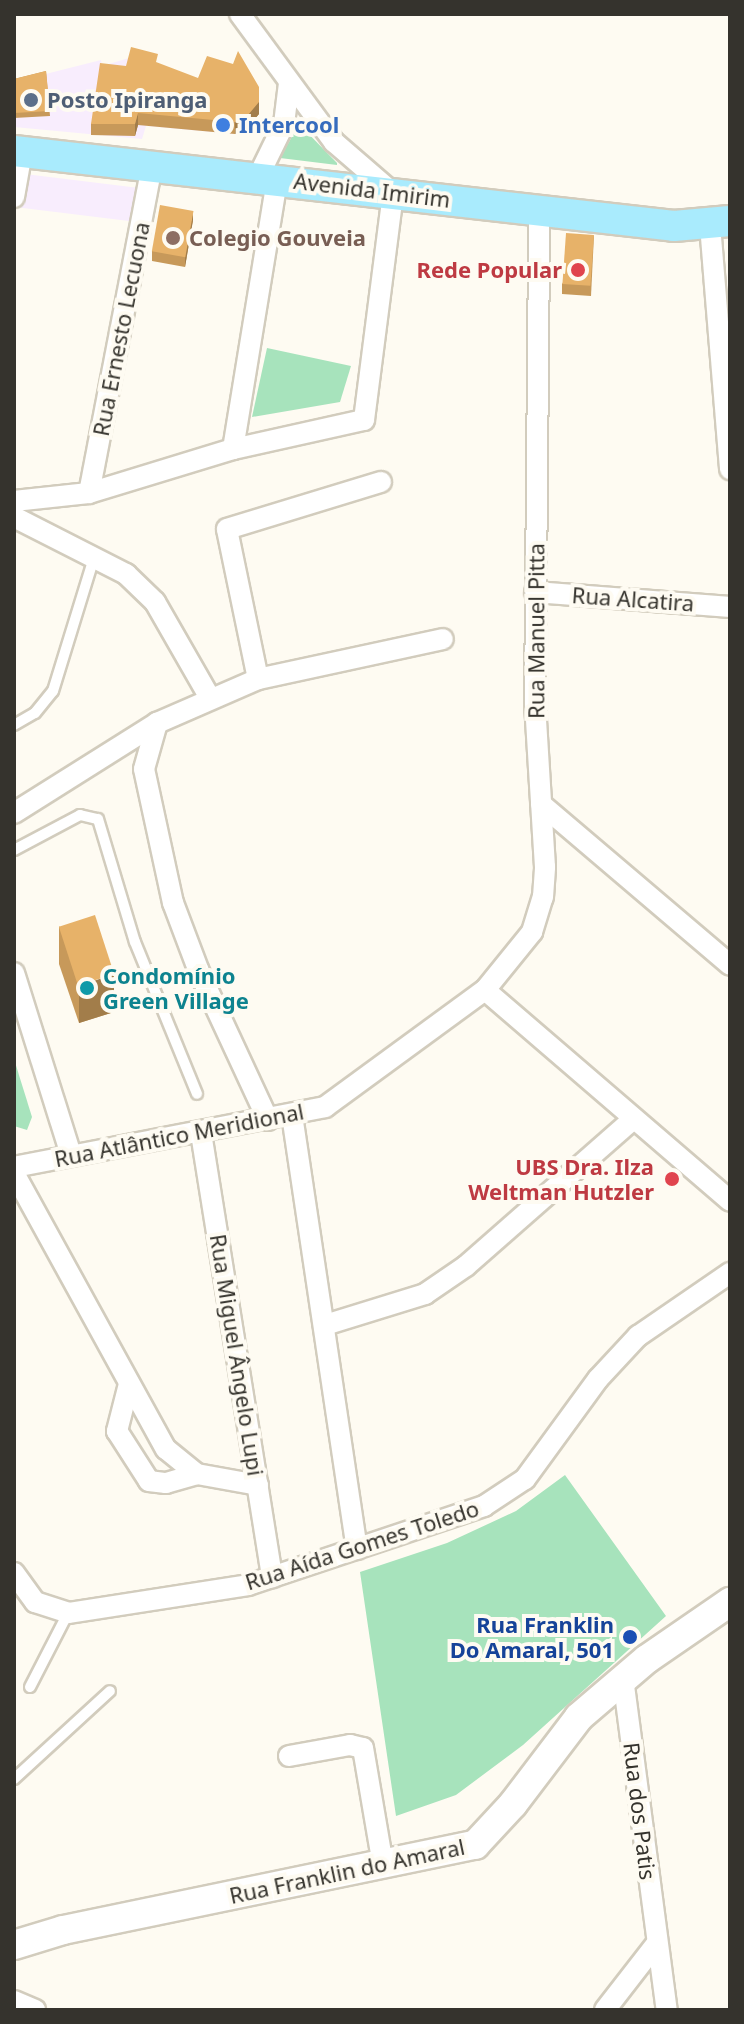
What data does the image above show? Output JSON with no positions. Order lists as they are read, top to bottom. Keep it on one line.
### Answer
{"streets":{"main road":["Avenida Imirim"],"street":["Rua Ernesto Lecuona","Rua Alcatira","Rua Manuel Pitta","Rua Atlântico Meridional","Rua Miguel Ângelo Lupi","Rua Aída Gomes Toledo","Rua dos Patis","Rua Franklin do Amaral"]},"crossings":[["Avenida Imirim","Rua Ernesto Lecuona"],["Avenida Imirim","Rua Manuel Pitta"],["Rua Alcatira","Rua Manuel Pitta"],["Rua Manuel Pitta","Rua Atlântico Meridional"],["Rua Atlântico Meridional","Rua Miguel Ângelo Lupi"],["Rua Miguel Ângelo Lupi","Rua Aída Gomes Toledo"],["Rua dos Patis","Rua Franklin do Amaral"]],"places":["Posto Ipiranga","Intercool","Colegio Gouveia","Rede Popular","Condomínio Green Village","UBS Dra. Ilza Weltman Hutzler","Rua Franklin Do Amaral, 501"]}
